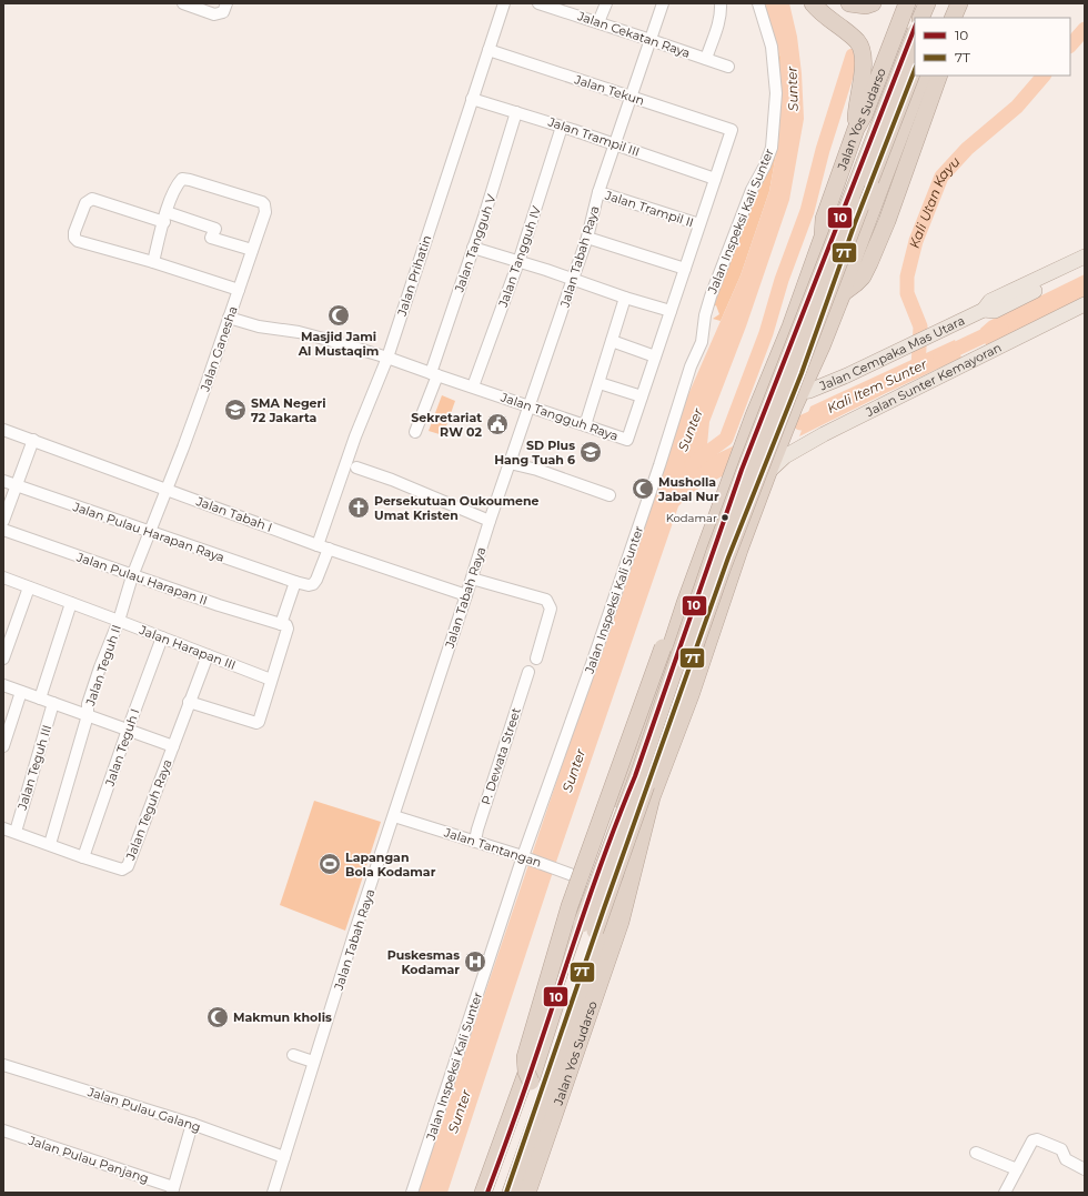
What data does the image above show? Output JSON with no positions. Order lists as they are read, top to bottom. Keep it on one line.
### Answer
{"streets":{"highway":["Jalan Yos Sudarso"],"main road":["Jalan Cempaka Mas Utara","Jalan Sunter Kemayoran"],"street":["Jalan Cekatan Raya","Jalan Tekun","Jalan Trampil III","Jalan Trampil II","Jalan Inspeksi Kali Sunter","Jalan Tangguh V","Jalan Tangguh IV","Jalan Tabah Raya","Jalan Prihatin","Jalan Ganesha","Jalan Tangguh Raya","Jalan Tabah I","Jalan Pulau Harapan Raya","Jalan Pulau Harapan II","Jalan Harapan III","Jalan Teguh II","Jalan Teguh I","P. Dewata Street","Jalan Teguh III","Jalan Teguh Raya","Jalan Tantangan","Jalan Pulau Galang","Jalan Pulau Panjang"]},"crossings":[["Jalan Cekatan Raya","Jalan Tabah Raya"],["Jalan Tekun","Jalan Tabah Raya"],["Jalan Tekun","Jalan Prihatin"],["Jalan Tekun","Jalan Tangguh Raya"],["Jalan Yos Sudarso","Jalan Cempaka Mas Utara"],["Jalan Yos Sudarso","Jalan Sunter Kemayoran"],["Jalan Yos Sudarso","Jalan Tantangan"],["Jalan Trampil III","Jalan Tangguh V"],["Jalan Trampil III","Jalan Tangguh IV"],["Jalan Trampil III","Jalan Tabah Raya"],["Jalan Trampil III","Jalan Prihatin"],["Jalan Trampil III","Jalan Tangguh Raya"],["Jalan Trampil II","Jalan Tabah Raya"],["Jalan Trampil II","Jalan Tangguh Raya"],["Jalan Inspeksi Kali Sunter","Jalan Tantangan"],["Jalan Tangguh V","Jalan Tangguh Raya"],["Jalan Tangguh IV","Jalan Tangguh Raya"],["Jalan Tabah Raya","Jalan Tangguh Raya"],["Jalan Tabah Raya","Jalan Tabah I"],["Jalan Tabah Raya","Jalan Tantangan"],["Jalan Tabah Raya","Jalan Pulau Galang"],["Jalan Prihatin","Jalan Tangguh Raya"],["Jalan Prihatin","Jalan Tabah I"],["Jalan Prihatin","Jalan Pulau Harapan Raya"],["Jalan Ganesha","Jalan Tangguh Raya"],["Jalan Ganesha","Jalan Tabah I"],["Jalan Ganesha","Jalan Teguh II"],["Jalan Tabah I","Jalan Teguh II"],["Jalan Pulau Harapan Raya","Jalan Teguh II"],["Jalan Pulau Harapan II","Jalan Teguh II"],["Jalan Harapan III","Jalan Teguh II"],["Jalan Harapan III","Jalan Teguh I"],["Jalan Harapan III","Jalan Teguh Raya"],["Jalan Teguh II","Jalan Teguh Raya"],["Jalan Teguh I","Jalan Teguh Raya"],["P. Dewata Street","Jalan Tantangan"],["Jalan Teguh III","Jalan Teguh Raya"],["Jalan Pulau Galang","Jalan Pulau Panjang"]],"water":["Sunter","Kali Utan Kayu","Kali Item Sunter"],"places":{"mosque":["Masjid Jami Al Mustaqim","Musholla Jabal Nur","Makmun kholis"],"school or university":["SMA Negeri 72 Jakarta","SD Plus Hang Tuah 6"],"public building":["Sekretariat RW 02"],"church":["Persekutuan Oukoumene Umat Kristen"],"other":["Kodamar"],"sports":["Lapangan Bola Kodamar"],"hospital":["Puskesmas Kodamar"]},"lines":["transit line 10","transit line 7T"],"legend":["10","7T"]}
